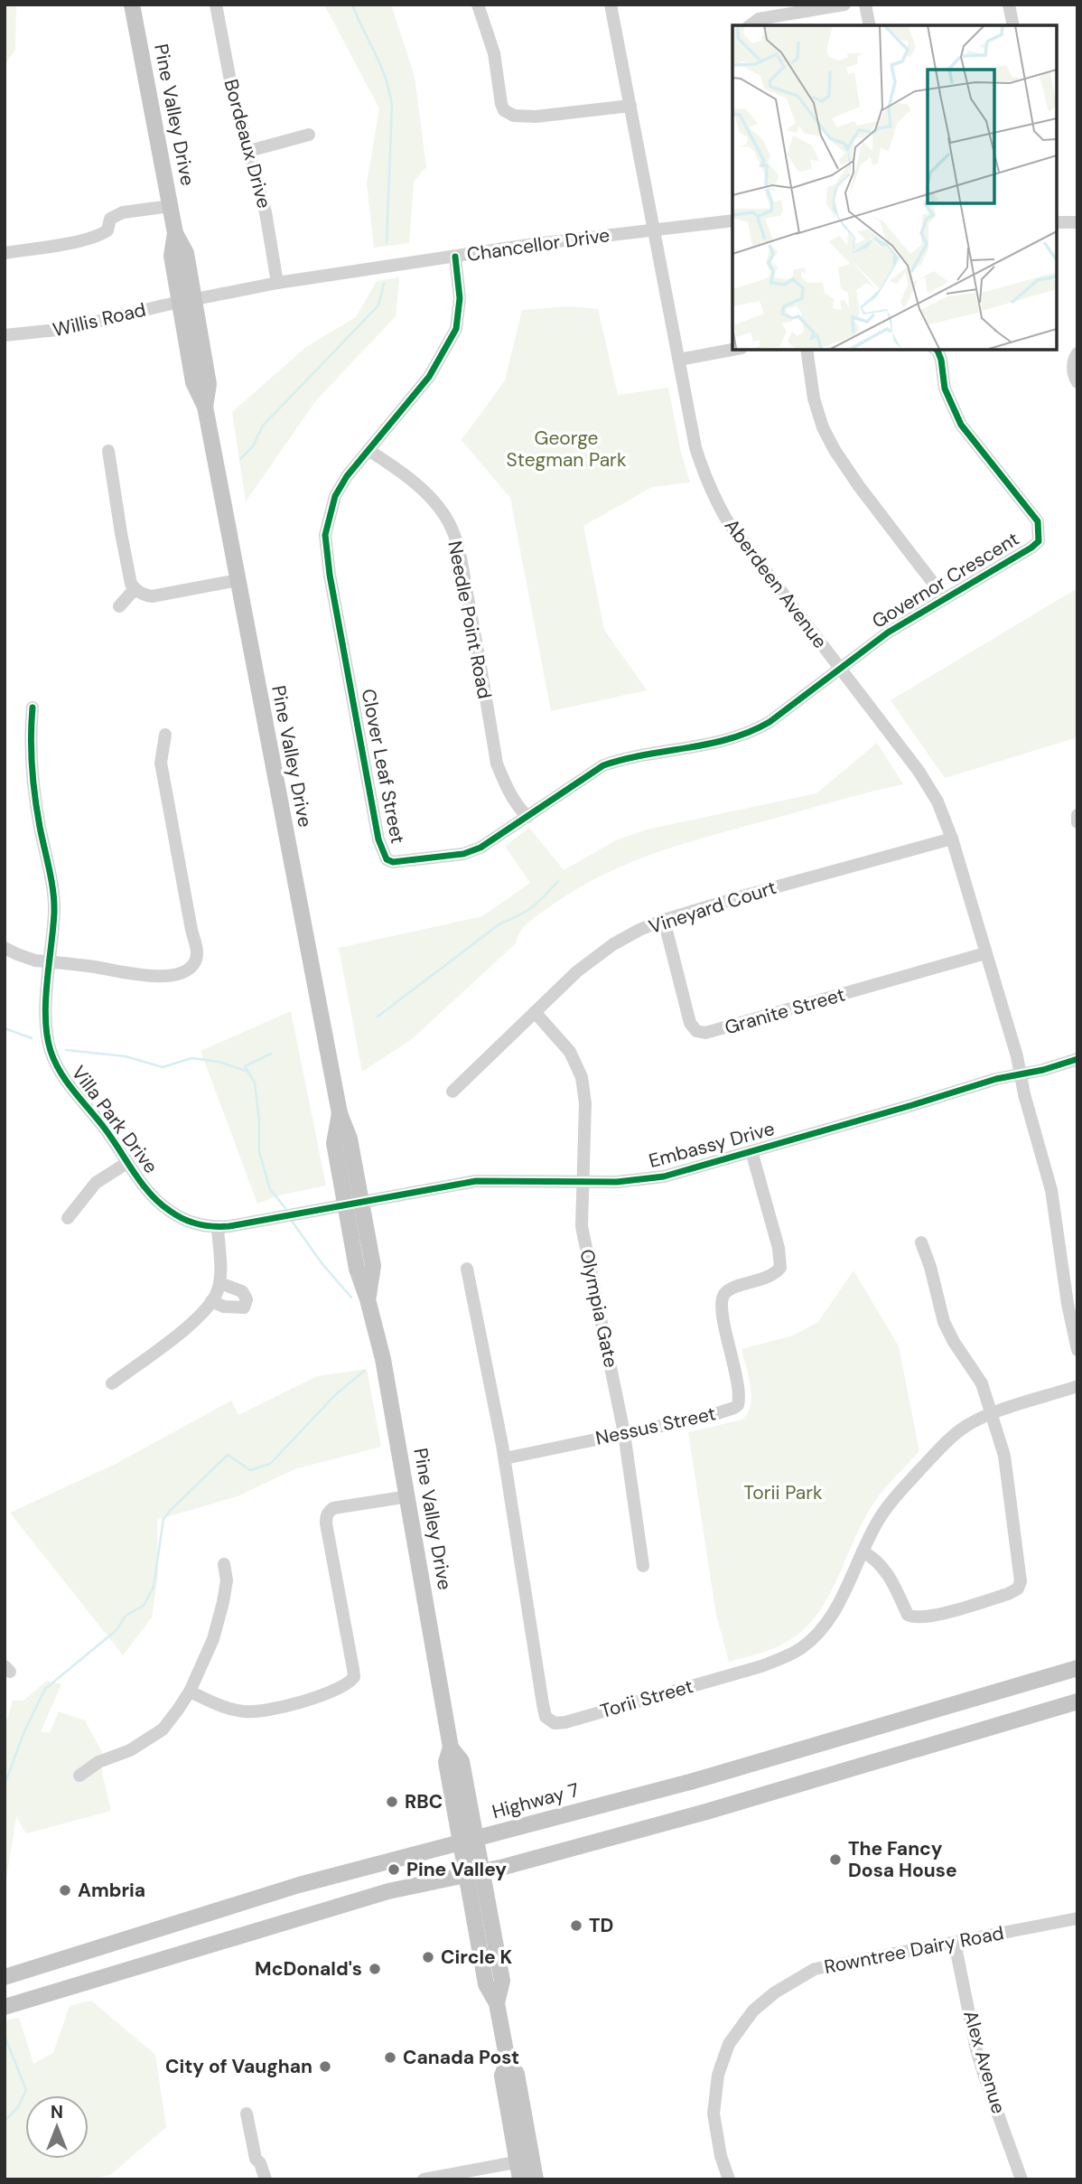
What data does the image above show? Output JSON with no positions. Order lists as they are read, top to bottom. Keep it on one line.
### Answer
{"streets":{"main road":["Pine Valley Drive","Highway 7"],"street":["Bordeaux Drive","Chancellor Drive","Willis Road","Governor Crescent","Aberdeen Avenue","Needle Point Road","Clover Leaf Street","Vineyard Court","Granite Street","Villa Park Drive","Embassy Drive","Olympia Gate","Nessus Street","Torii Street","Rowntree Dairy Road","Alex Avenue"]},"crossings":[["Pine Valley Drive","Chancellor Drive"],["Pine Valley Drive","Willis Road"],["Pine Valley Drive","Villa Park Drive"],["Pine Valley Drive","Embassy Drive"],["Pine Valley Drive","Highway 7"],["Bordeaux Drive","Chancellor Drive"],["Chancellor Drive","Willis Road"],["Chancellor Drive","Aberdeen Avenue"],["Chancellor Drive","Clover Leaf Street"],["Governor Crescent","Aberdeen Avenue"],["Governor Crescent","Clover Leaf Street"],["Aberdeen Avenue","Clover Leaf Street"],["Aberdeen Avenue","Vineyard Court"],["Aberdeen Avenue","Granite Street"],["Aberdeen Avenue","Embassy Drive"],["Needle Point Road","Clover Leaf Street"],["Vineyard Court","Granite Street"],["Vineyard Court","Olympia Gate"],["Villa Park Drive","Embassy Drive"],["Embassy Drive","Olympia Gate"],["Embassy Drive","Nessus Street"],["Olympia Gate","Nessus Street"],["Nessus Street","Torii Street"],["Rowntree Dairy Road","Alex Avenue"]],"parks":["George Stegman Park","Torii Park"],"places":["RBC","The Fancy Dosa House","Pine Valley","Ambria","TD","Circle K","McDonald's","Canada Post","City of Vaughan"],"north":"top"}
